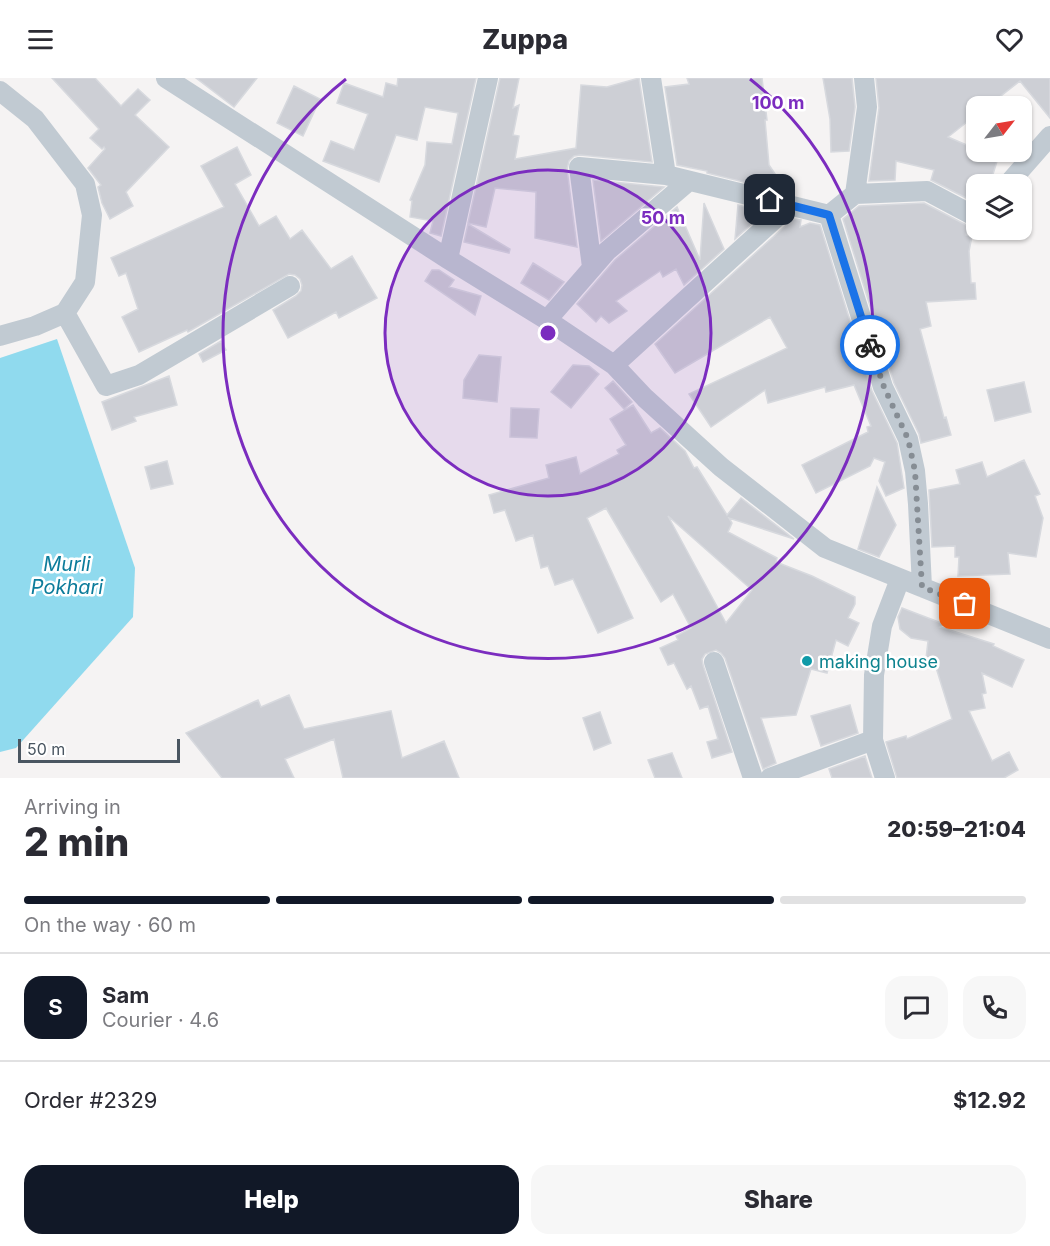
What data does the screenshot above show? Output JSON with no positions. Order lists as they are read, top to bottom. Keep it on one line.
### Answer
{"water":["Murli Pokhari"],"places":["making house"],"scale_bar":"50 m","north":"top right","page":{"header":"Zuppa","scale":"50 m","heading":["2 min","Arriving in","20:59–21:04"],"panel":["Sam","Courier · 4.6","Order #2329","$12.92"],"bar":"On the way · 60 m","round":"S","buttons":["Help","Share"]},"rings":["100 m","50 m"]}
